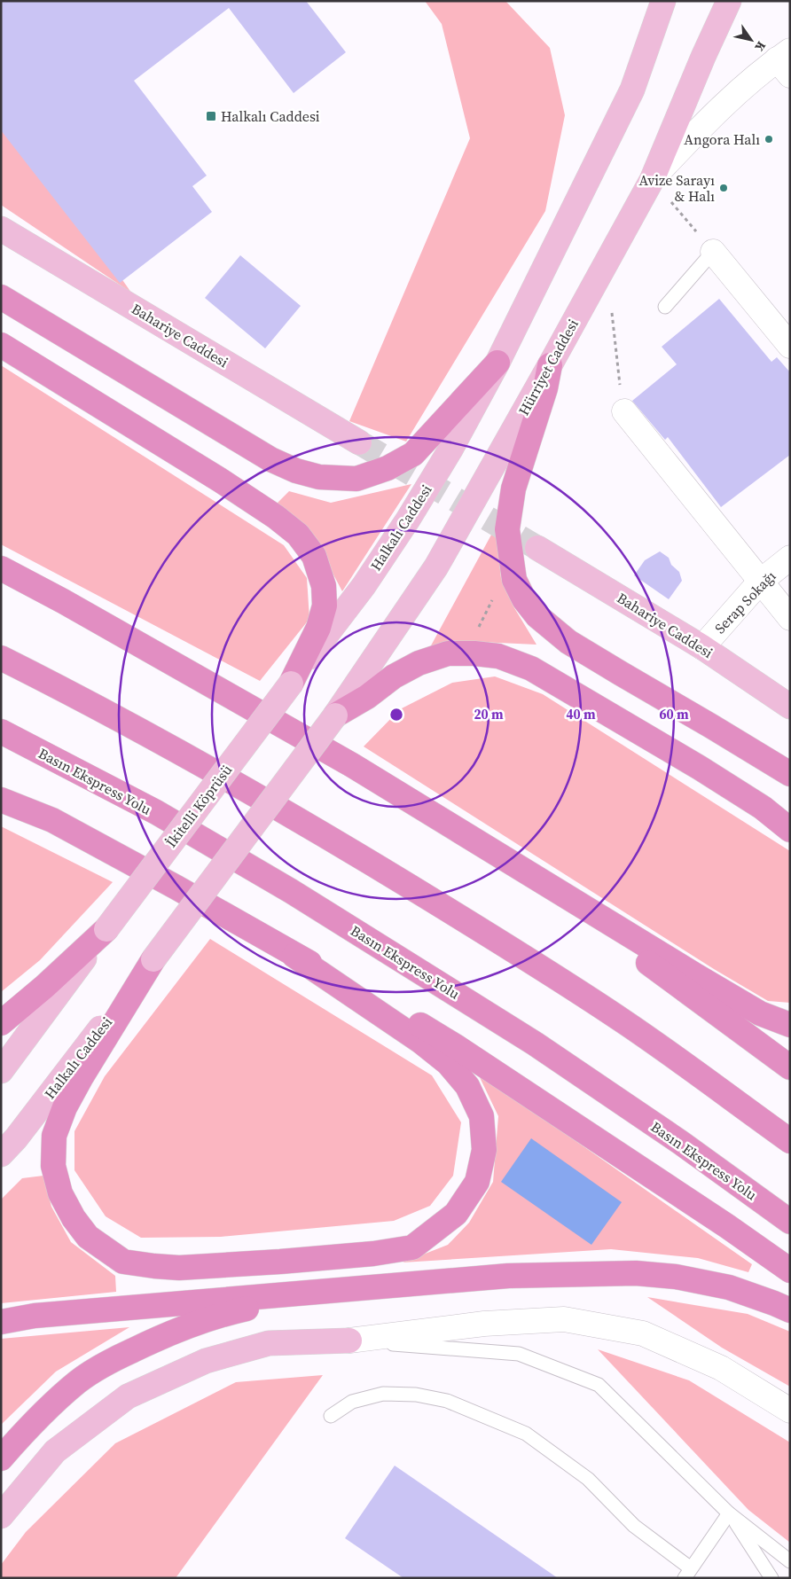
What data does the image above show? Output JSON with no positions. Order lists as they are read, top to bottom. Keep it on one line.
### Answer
{"streets":{"highway":["Basın Ekspress Yolu"],"main road":["Bahariye Caddesi","Hürriyet Caddesi","Halkalı Caddesi","İkitelli Köprüsü"],"street":["Serap Sokağı"]},"crossings":[["Bahariye Caddesi","Serap Sokağı"],["Halkalı Caddesi","İkitelli Köprüsü"]],"places":{"transit":["Halkalı Caddesi"],"other":["Angora Halı","Avize Sarayı & Halı"]},"north":"bottom right","rings":["20 m","40 m","60 m"]}
